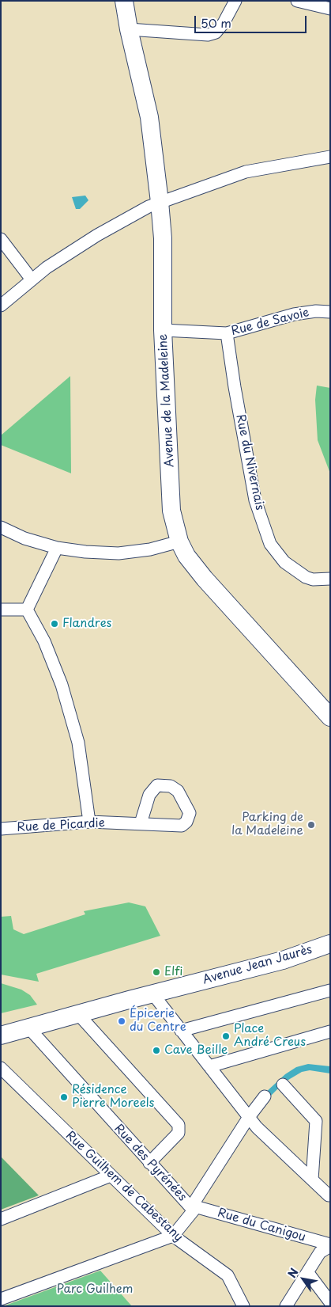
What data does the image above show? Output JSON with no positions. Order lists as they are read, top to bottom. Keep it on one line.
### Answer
{"streets":{"main road":["Avenue de la Madeleine","Avenue Jean Jaurès"],"street":["Rue de Savoie","Rue du Nivernais","Rue de Picardie","Rue des Pyrénées","Rue Guilhem de Cabestany","Rue du Canigou"]},"crossings":[["Rue de Savoie","Avenue de la Madeleine"],["Rue de Savoie","Rue du Nivernais"],["Avenue Jean Jaurès","Rue des Pyrénées"],["Rue des Pyrénées","Rue du Canigou"]],"parks":["Parc Guilhem"],"places":["Flandres","Parking de la Madeleine","Elfi","Épicerie du Centre","Place André Creus","Cave Beille","Résidence Pierre Moreels"],"scale_bar":"50 m","north":"top left"}
